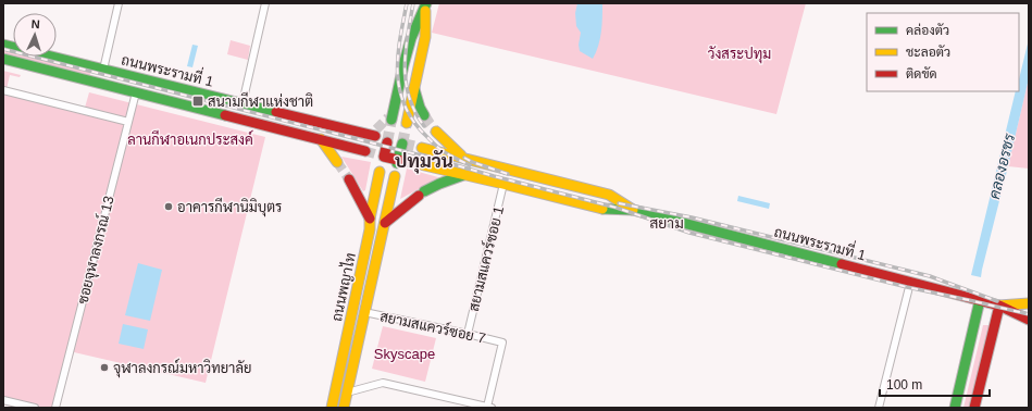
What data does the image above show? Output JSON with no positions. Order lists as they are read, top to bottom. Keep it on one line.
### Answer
{"streets":{"main road":["ถนนพระรามที่ 1","ถนนพญาไท"],"street":["ซอยจุฬาลงกรณ์ 13","สยามสแควร์ซอย 1","สยามสแควร์ซอย 7"]},"crossings":[["ถนนพระรามที่ 1","ซอยจุฬาลงกรณ์ 13"],["ถนนพระรามที่ 1","สยามสแควร์ซอย 1"],["สยามสแควร์ซอย 1","สยามสแควร์ซอย 7"],["ถนนพญาไท","สยามสแควร์ซอย 7"]],"districts":["ปทุมวัน","สยาม"],"water":["คลองอรชร"],"parks":["วังสระปทุม","ลานกีฬาอเนกประสงค์","Skyscape"],"places":{"transit":["สนามกีฬาแห่งชาติ"],"other":["อาคารกีฬานิมิบุตร","จุฬาลงกรณ์มหาวิทยาลัย"]},"legend":["คล่องตัว","ชะลอตัว","ติดขัด"],"scale_bar":"100 m","north":"top"}
